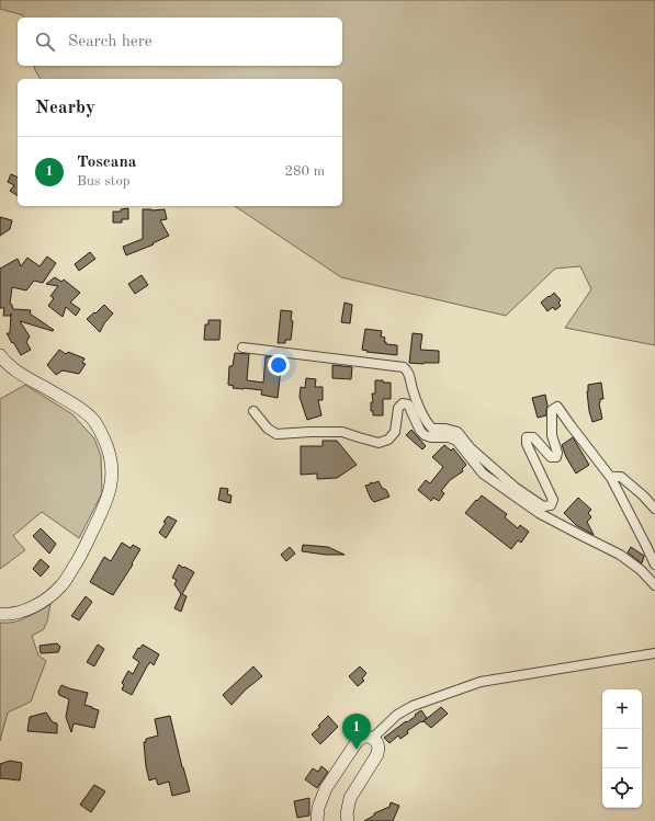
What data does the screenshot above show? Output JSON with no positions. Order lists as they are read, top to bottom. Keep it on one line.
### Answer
{"page":{"search":"Search here","heading":"Nearby","list":[{"mark":"1","name":"Toscana","note":"Bus stop","value":"280 m"}],"map_buttons":["+","−"],"pins":"1"}}
